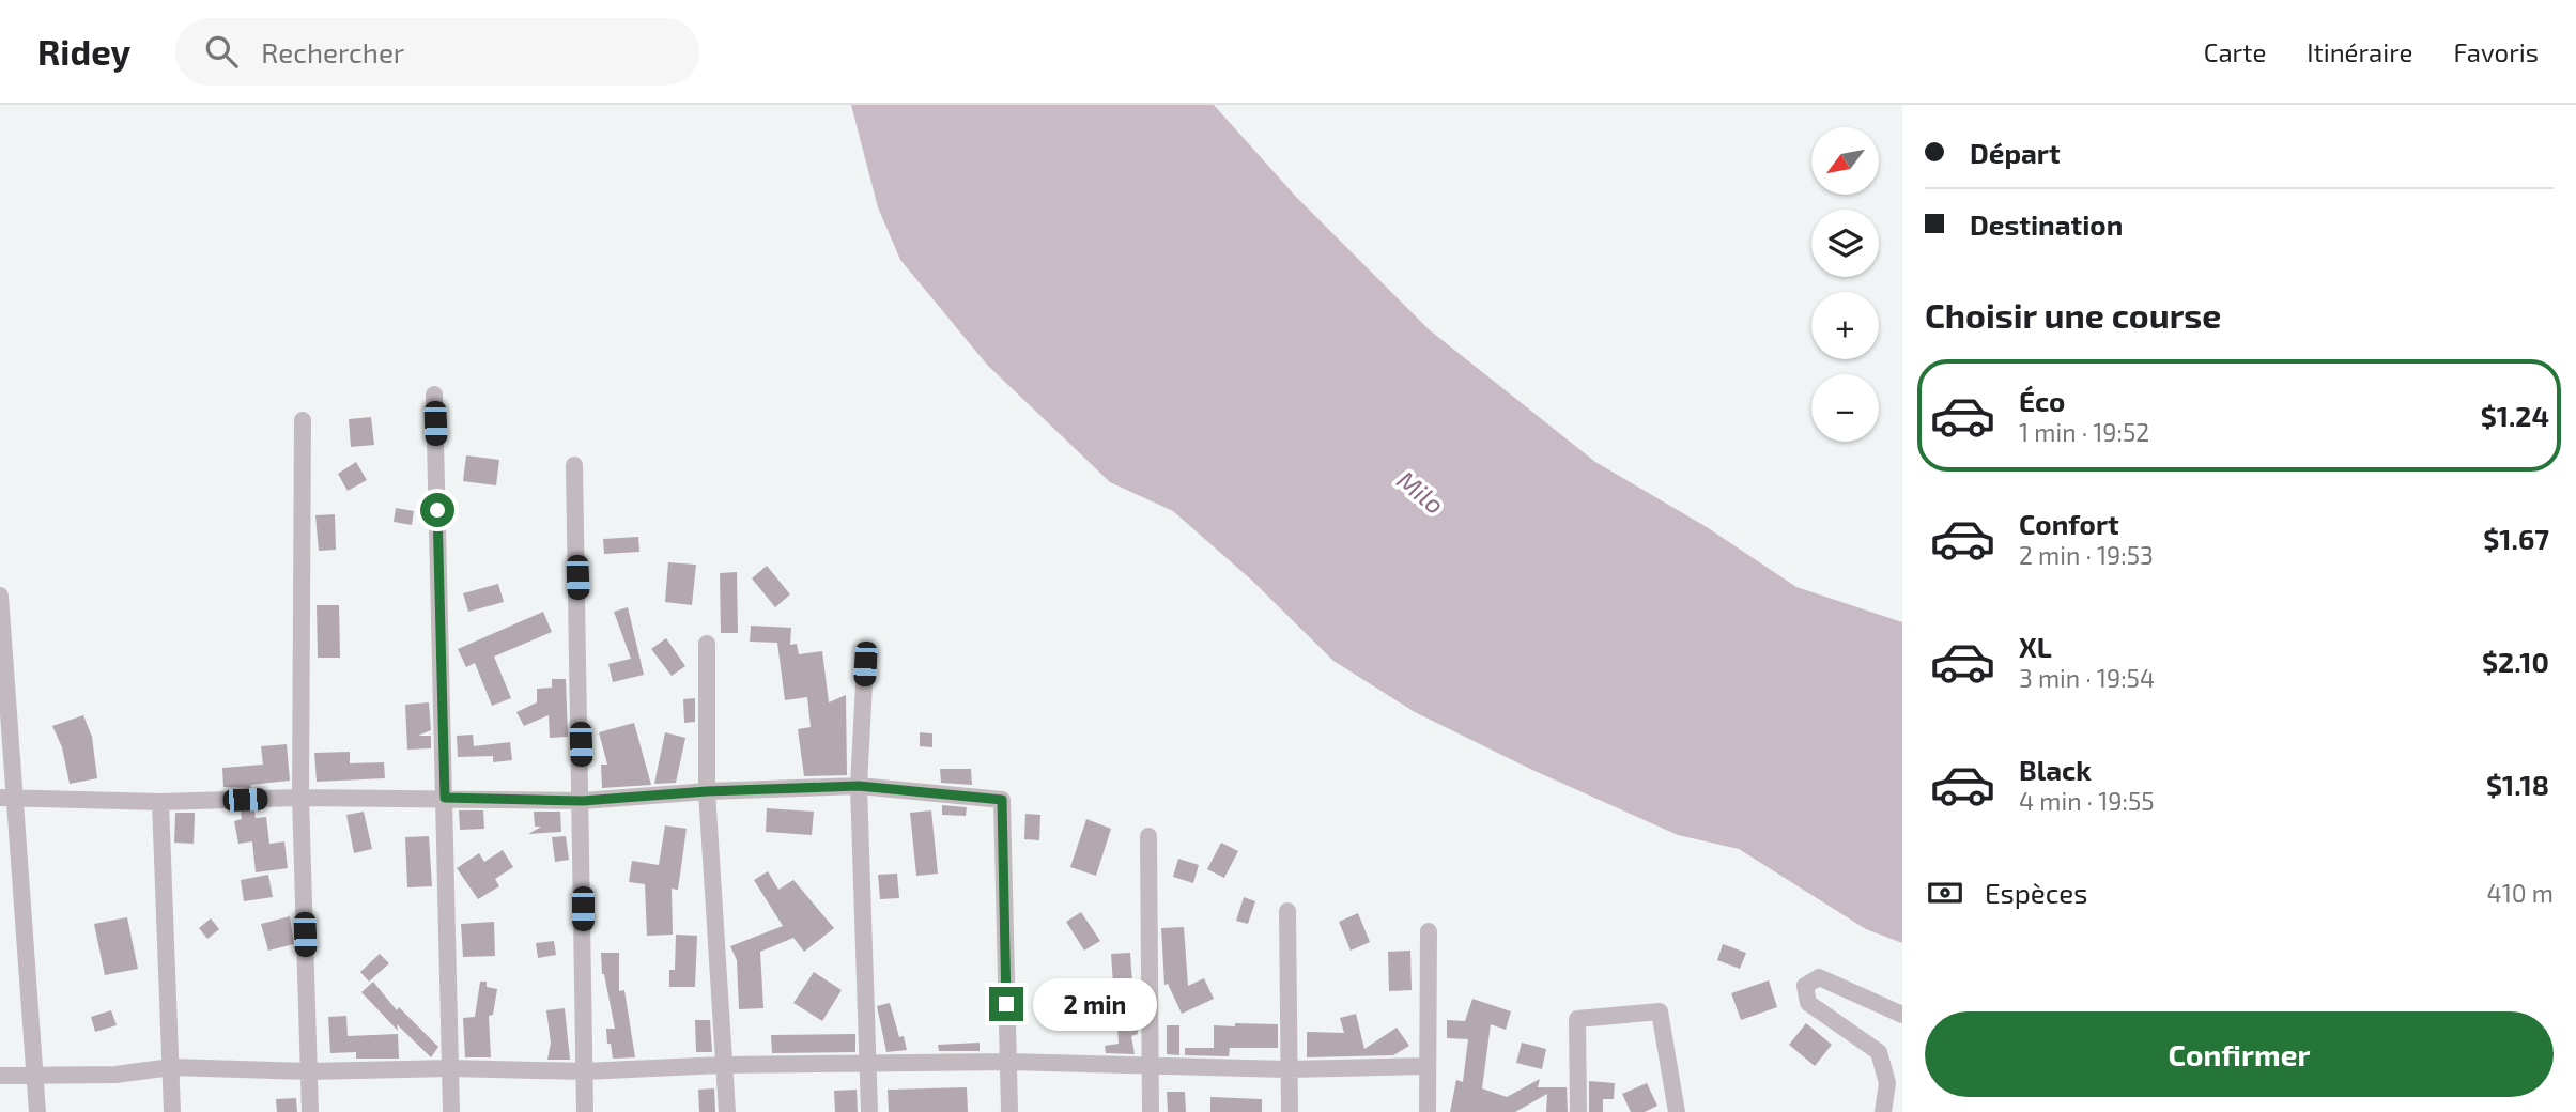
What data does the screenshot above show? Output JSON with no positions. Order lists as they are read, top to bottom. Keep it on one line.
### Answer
{"water":["Milo"],"north":"bottom left","page":{"header":"Ridey","search":"Rechercher","nav":["Carte","Itinéraire","Favoris"],"banner":["Départ","Destination"],"map_buttons":["+","−"],"heading":"Choisir une course","list":[{"name":"Éco","note":"1 min · 19:52","value":"$1.24"},{"name":"Confort","note":"2 min · 19:53","value":"$1.67"},{"name":"XL","note":"3 min · 19:54","value":"$2.10"},{"name":"Black","note":"4 min · 19:55","value":"$1.18"}],"pay":["Espèces","410 m"],"bubble":"2 min","buttons":"Confirmer"}}
